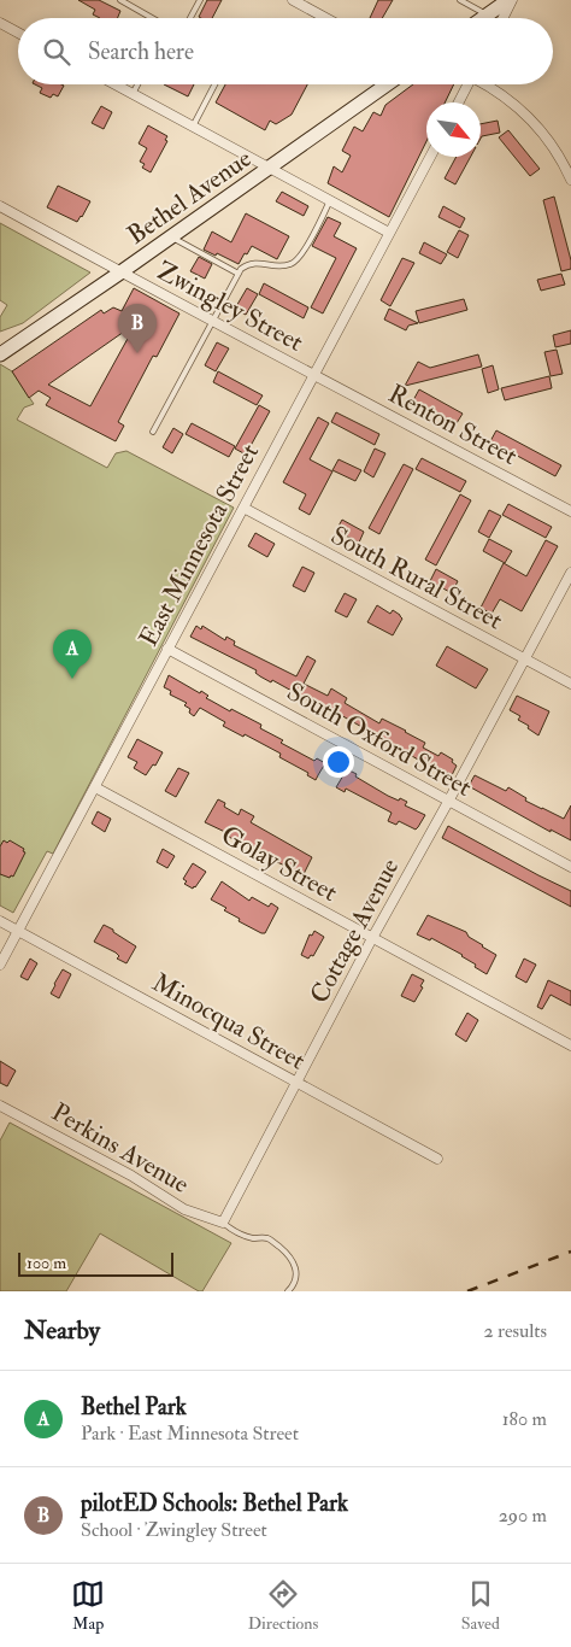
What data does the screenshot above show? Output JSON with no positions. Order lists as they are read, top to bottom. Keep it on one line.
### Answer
{"streets":{"street":["Bethel Avenue","Zwingley Street","Renton Street","East Minnesota Street","South Rural Street","South Oxford Street","Golay Street","Cottage Avenue","Minocqua Street","Perkins Avenue"]},"crossings":[["Bethel Avenue","Zwingley Street"],["Zwingley Street","Renton Street"],["Zwingley Street","East Minnesota Street"],["Renton Street","East Minnesota Street"],["East Minnesota Street","South Rural Street"],["East Minnesota Street","South Oxford Street"],["East Minnesota Street","Golay Street"],["East Minnesota Street","Minocqua Street"],["South Rural Street","Cottage Avenue"],["South Oxford Street","Cottage Avenue"],["Golay Street","Cottage Avenue"],["Cottage Avenue","Minocqua Street"],["Cottage Avenue","Perkins Avenue"]],"scale_bar":"100 m","north":"bottom right","page":{"search":"Search here","pins":["B","A"],"scale":"100 m","heading":["Nearby","2 results"],"list":[{"mark":"A","name":"Bethel Park","note":"Park · East Minnesota Street","value":"180 m"},{"mark":"B","name":"pilotED Schools: Bethel Park","note":"School · Zwingley Street","value":"290 m"}],"nav":["Map","Directions","Saved"]}}
